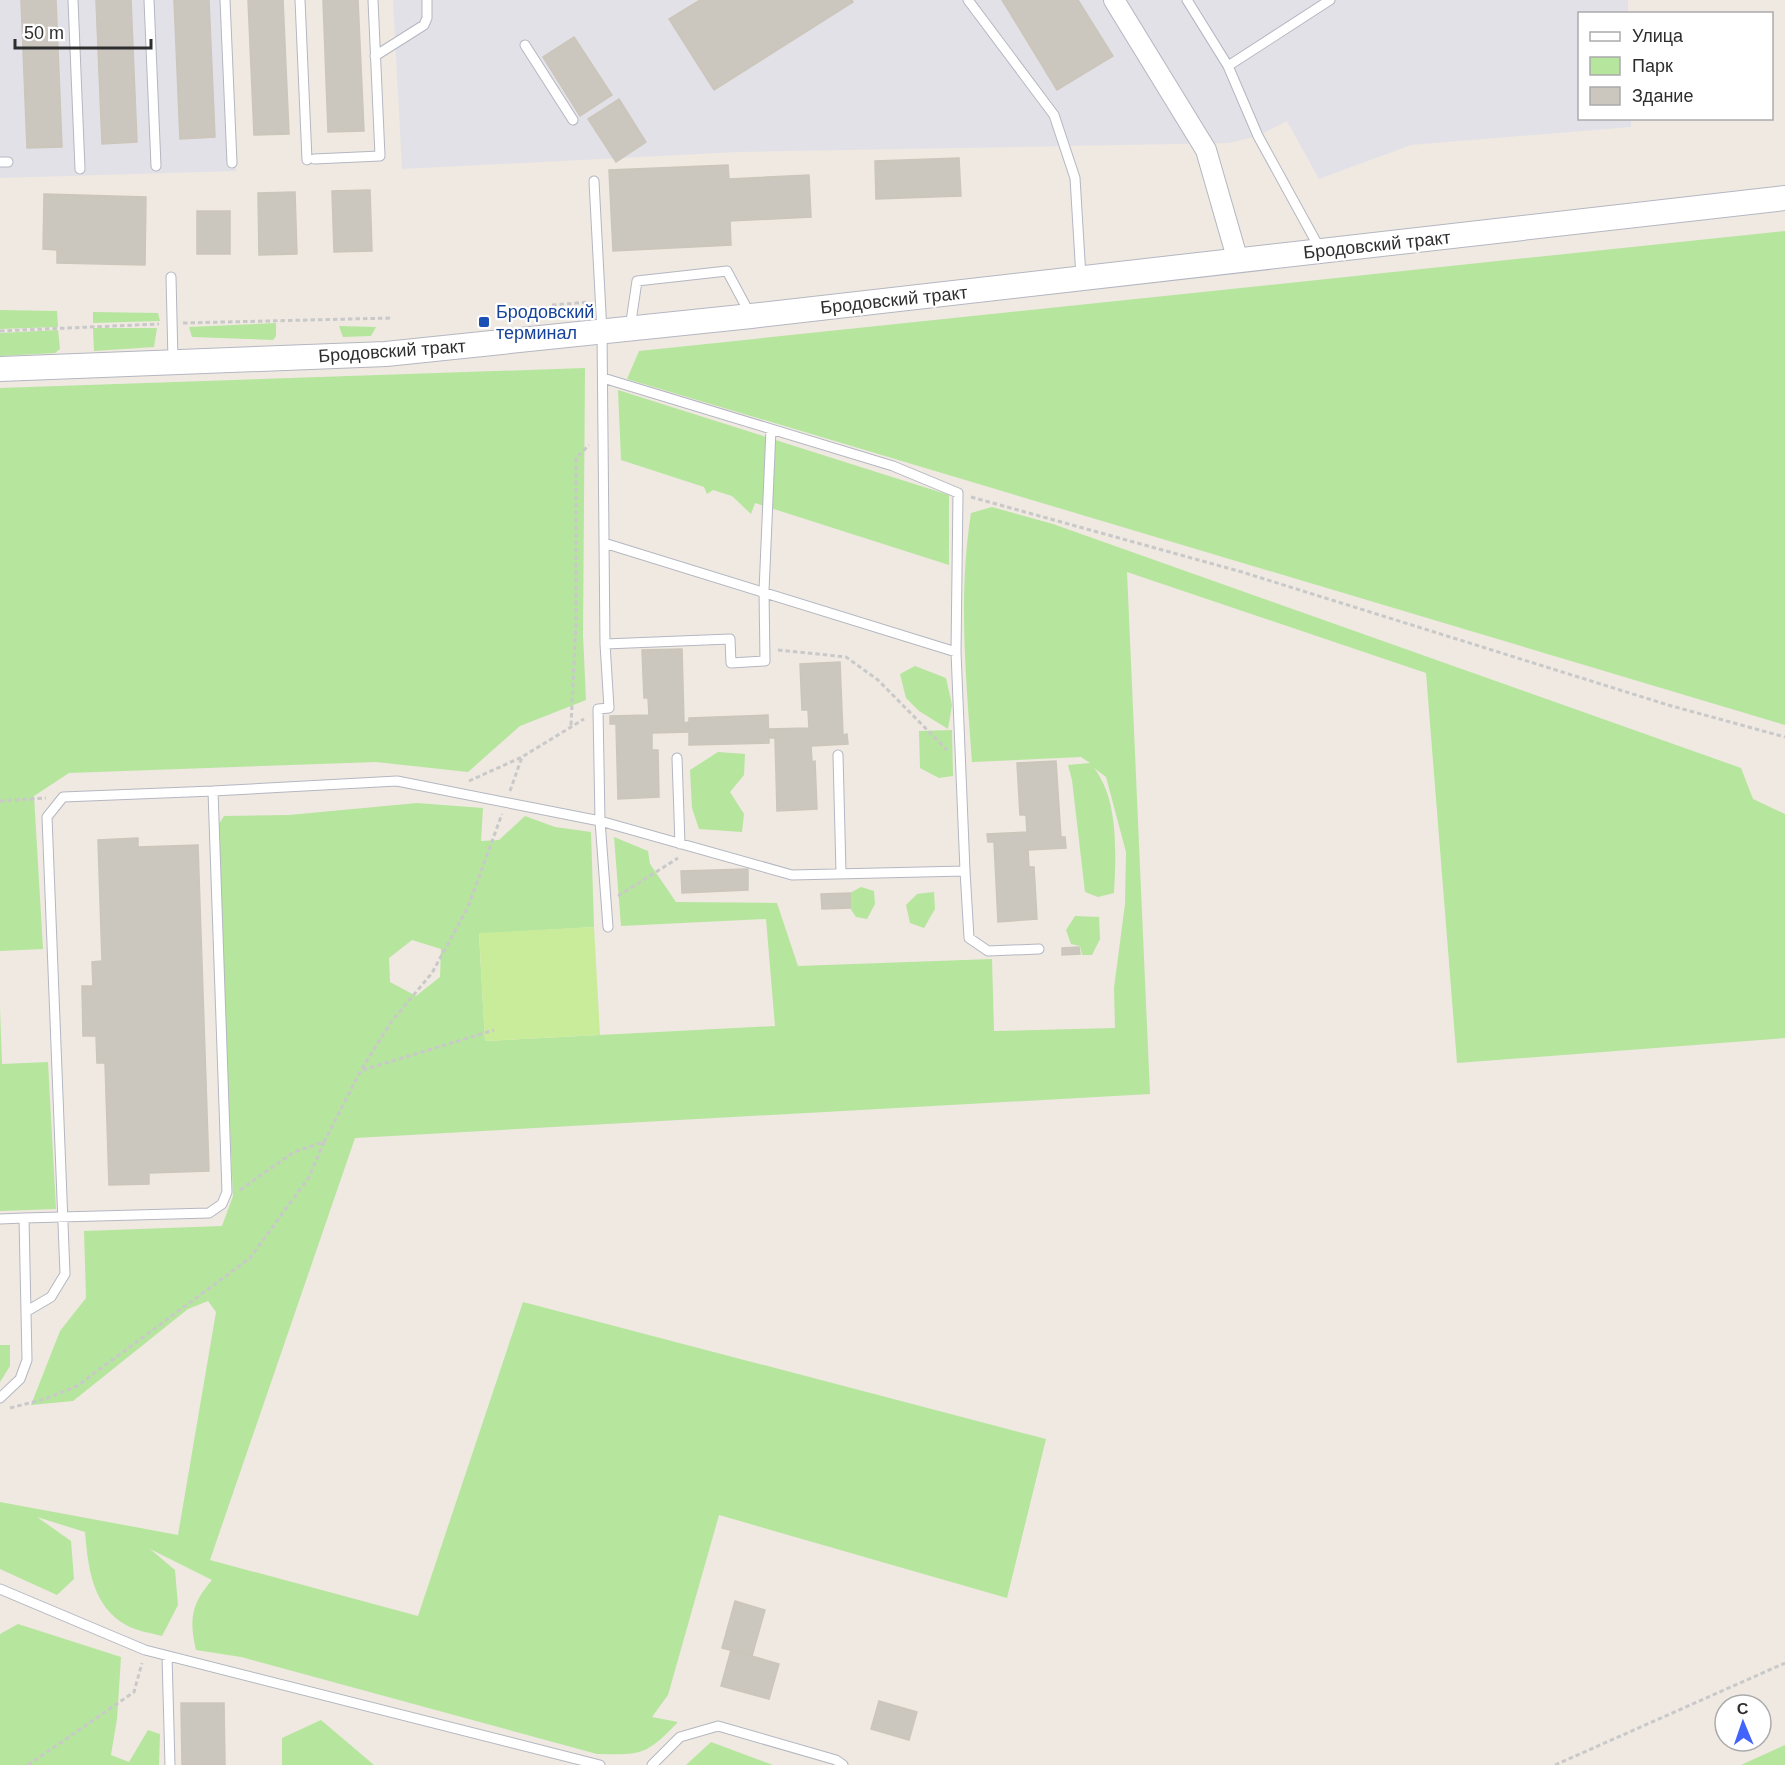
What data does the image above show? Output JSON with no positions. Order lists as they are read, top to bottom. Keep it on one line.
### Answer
{"streets":{"street":["Бродовский тракт"]},"places":{"transit":["Бродовский терминал"]},"legend":["Улица","Парк","Здание"],"scale_bar":"50 m","north":"top"}
